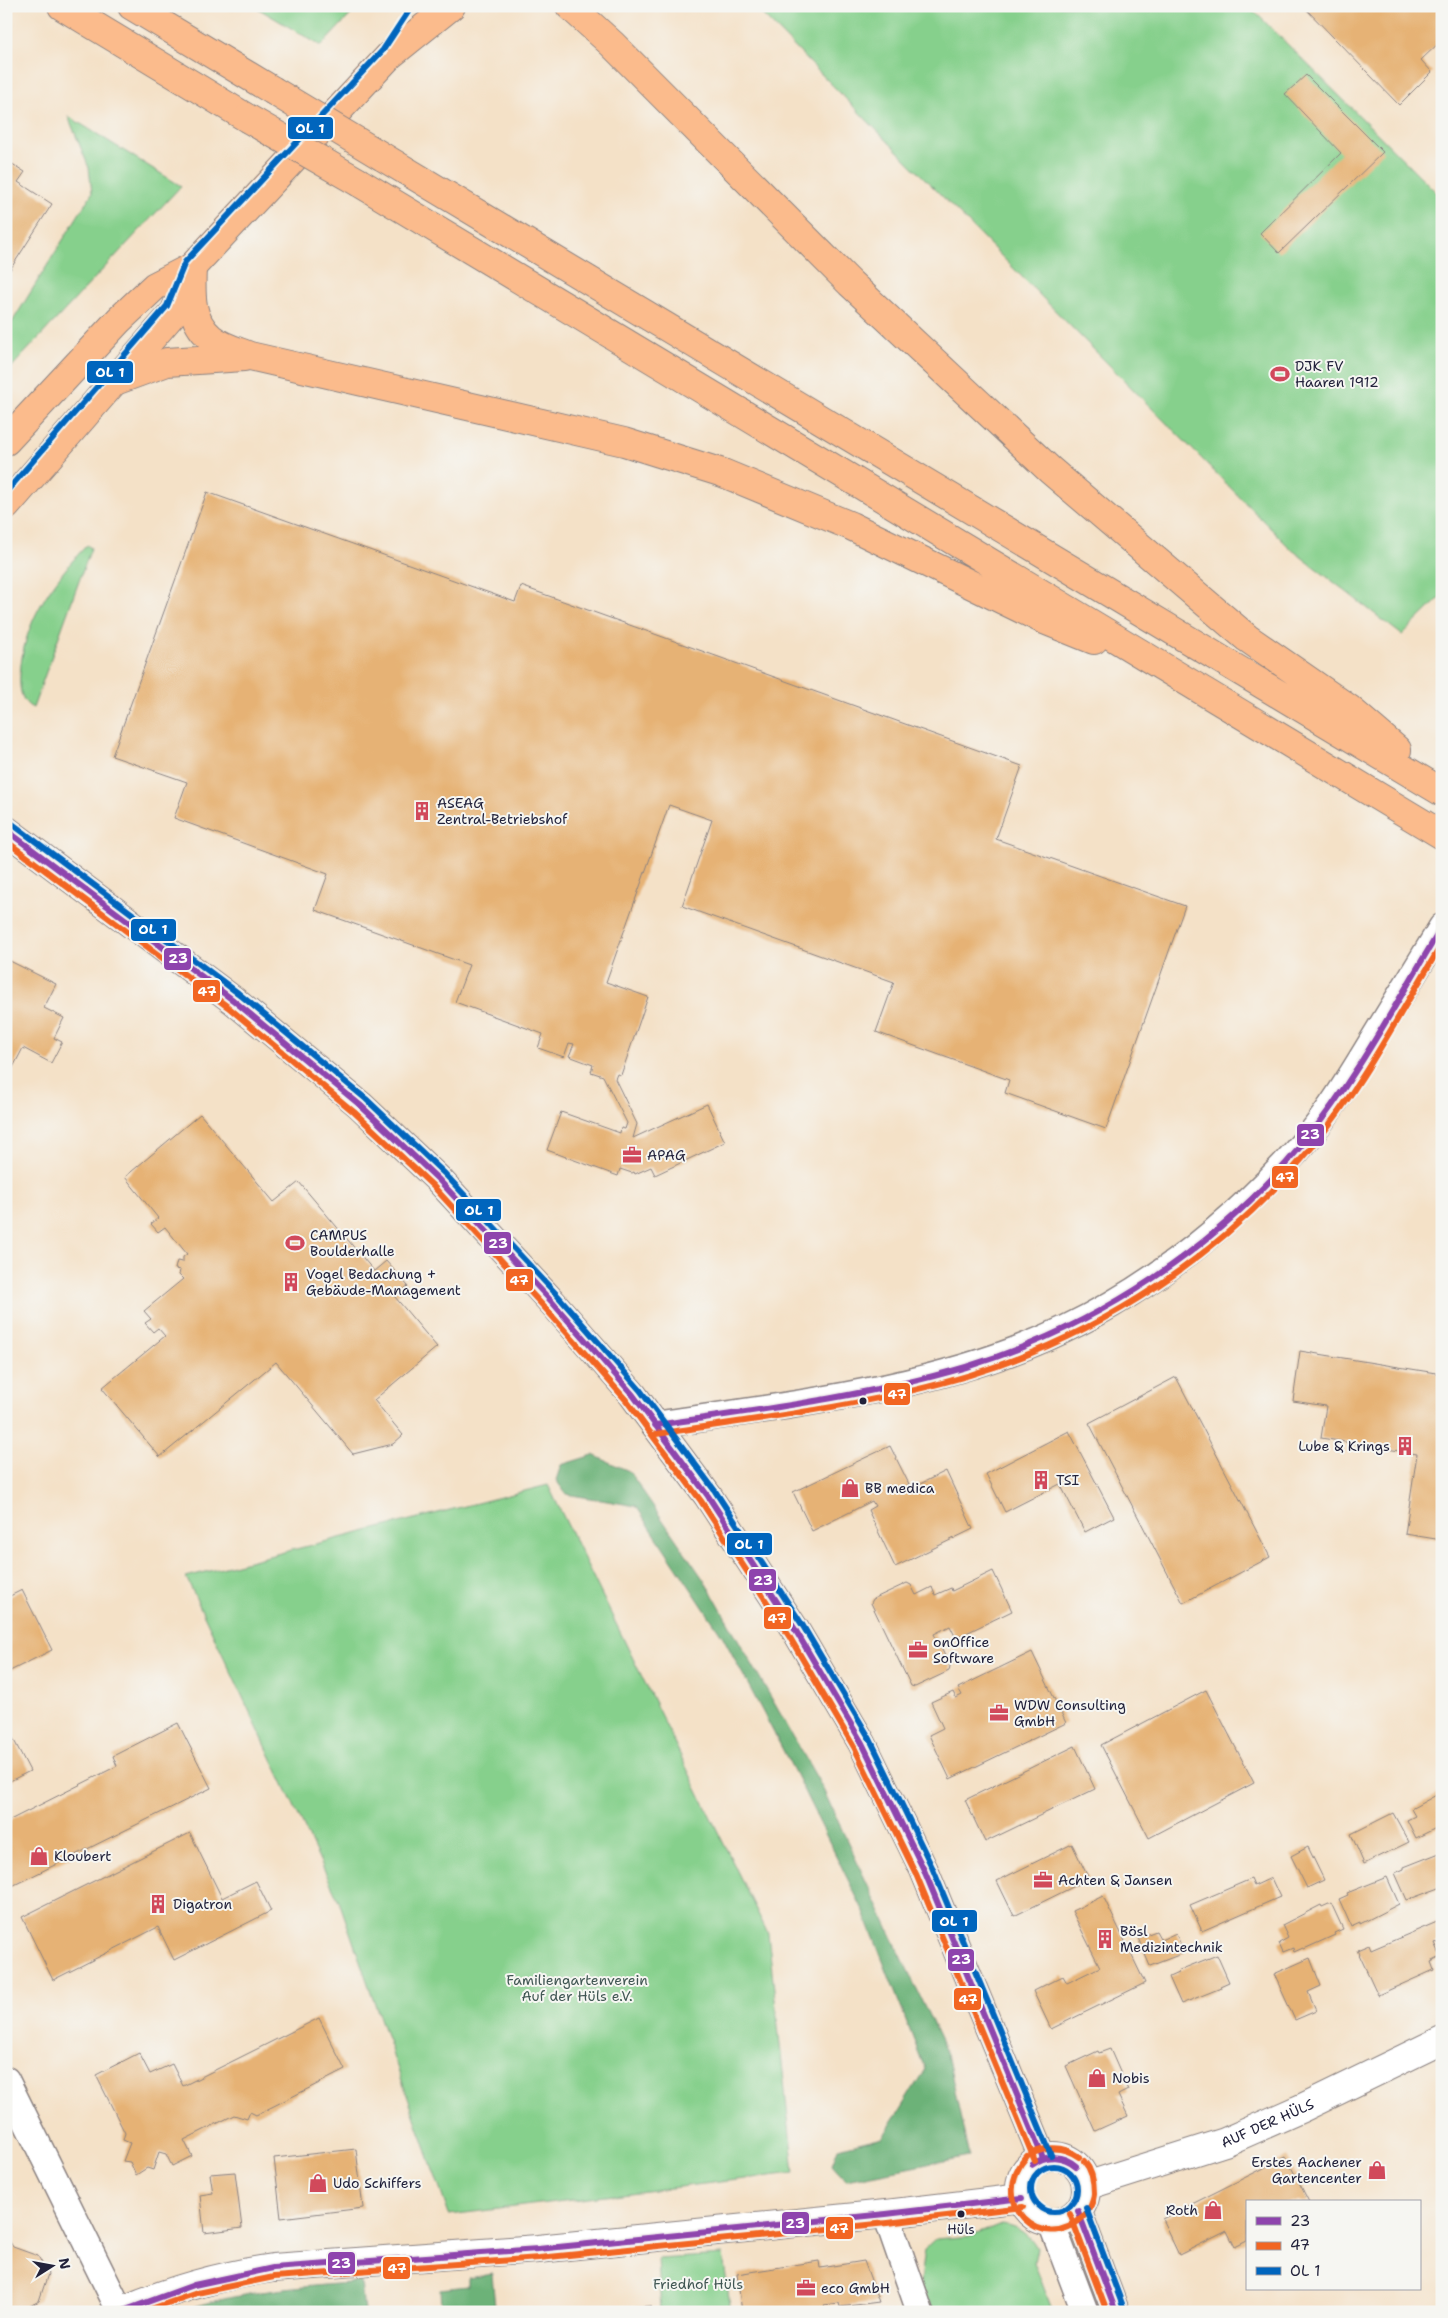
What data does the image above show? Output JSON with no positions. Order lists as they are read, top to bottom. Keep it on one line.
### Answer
{"streets":{"street":["AUF DER HÜLS"]},"parks":["Familiengartenverein Auf der Hüls e.V.","Friedhof Hüls"],"places":{"sports":["DJK FV Haaren 1912","CAMPUS Boulderhalle"],"building":["ASEAG Zentral-Betriebshof","Vogel Bedachung + Gebäude-Management","Lube & Krings","TSI","Digatron","Bösl Medizintechnik"],"office":["APAG","onOffice Software","WDW Consulting GmbH","Achten & Jansen","eco GmbH"],"shop":["BB medica","Kloubert","Nobis","Erstes Aachener Gartencenter","Udo Schiffers","Roth"],"other":["Hüls"]},"lines":["transit line 23","transit line 47"],"legend":["23","47","OL 1"],"north":"right"}
